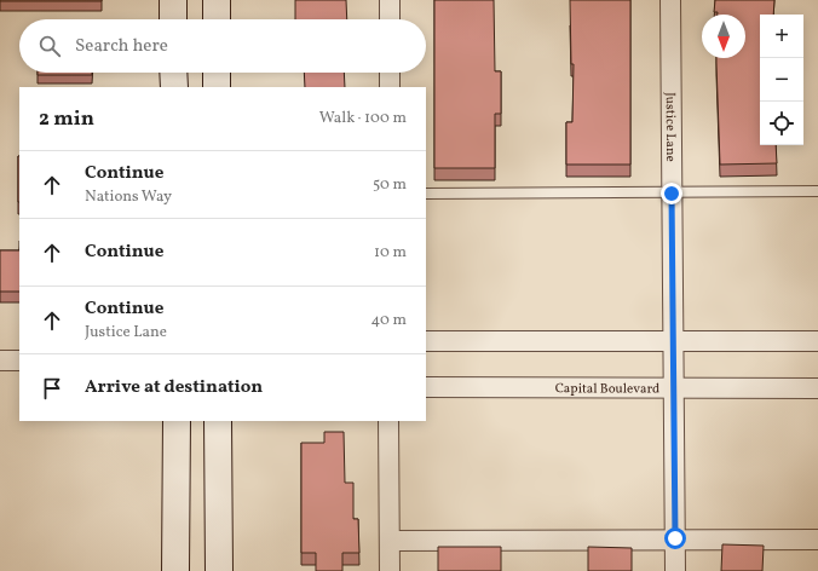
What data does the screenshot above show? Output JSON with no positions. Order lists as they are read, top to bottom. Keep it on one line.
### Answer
{"streets":{"street":["Justice Lane","Capital Boulevard"]},"crossings":[["Justice Lane","Capital Boulevard"]],"north":"bottom","page":{"map_buttons":["+","−"],"search":"Search here","heading":["2 min","Walk · 100 m"],"list":[["Continue","Nations Way","50 m"],["Continue","10 m"],["Continue","Justice Lane","40 m"],"Arrive at destination"]}}
